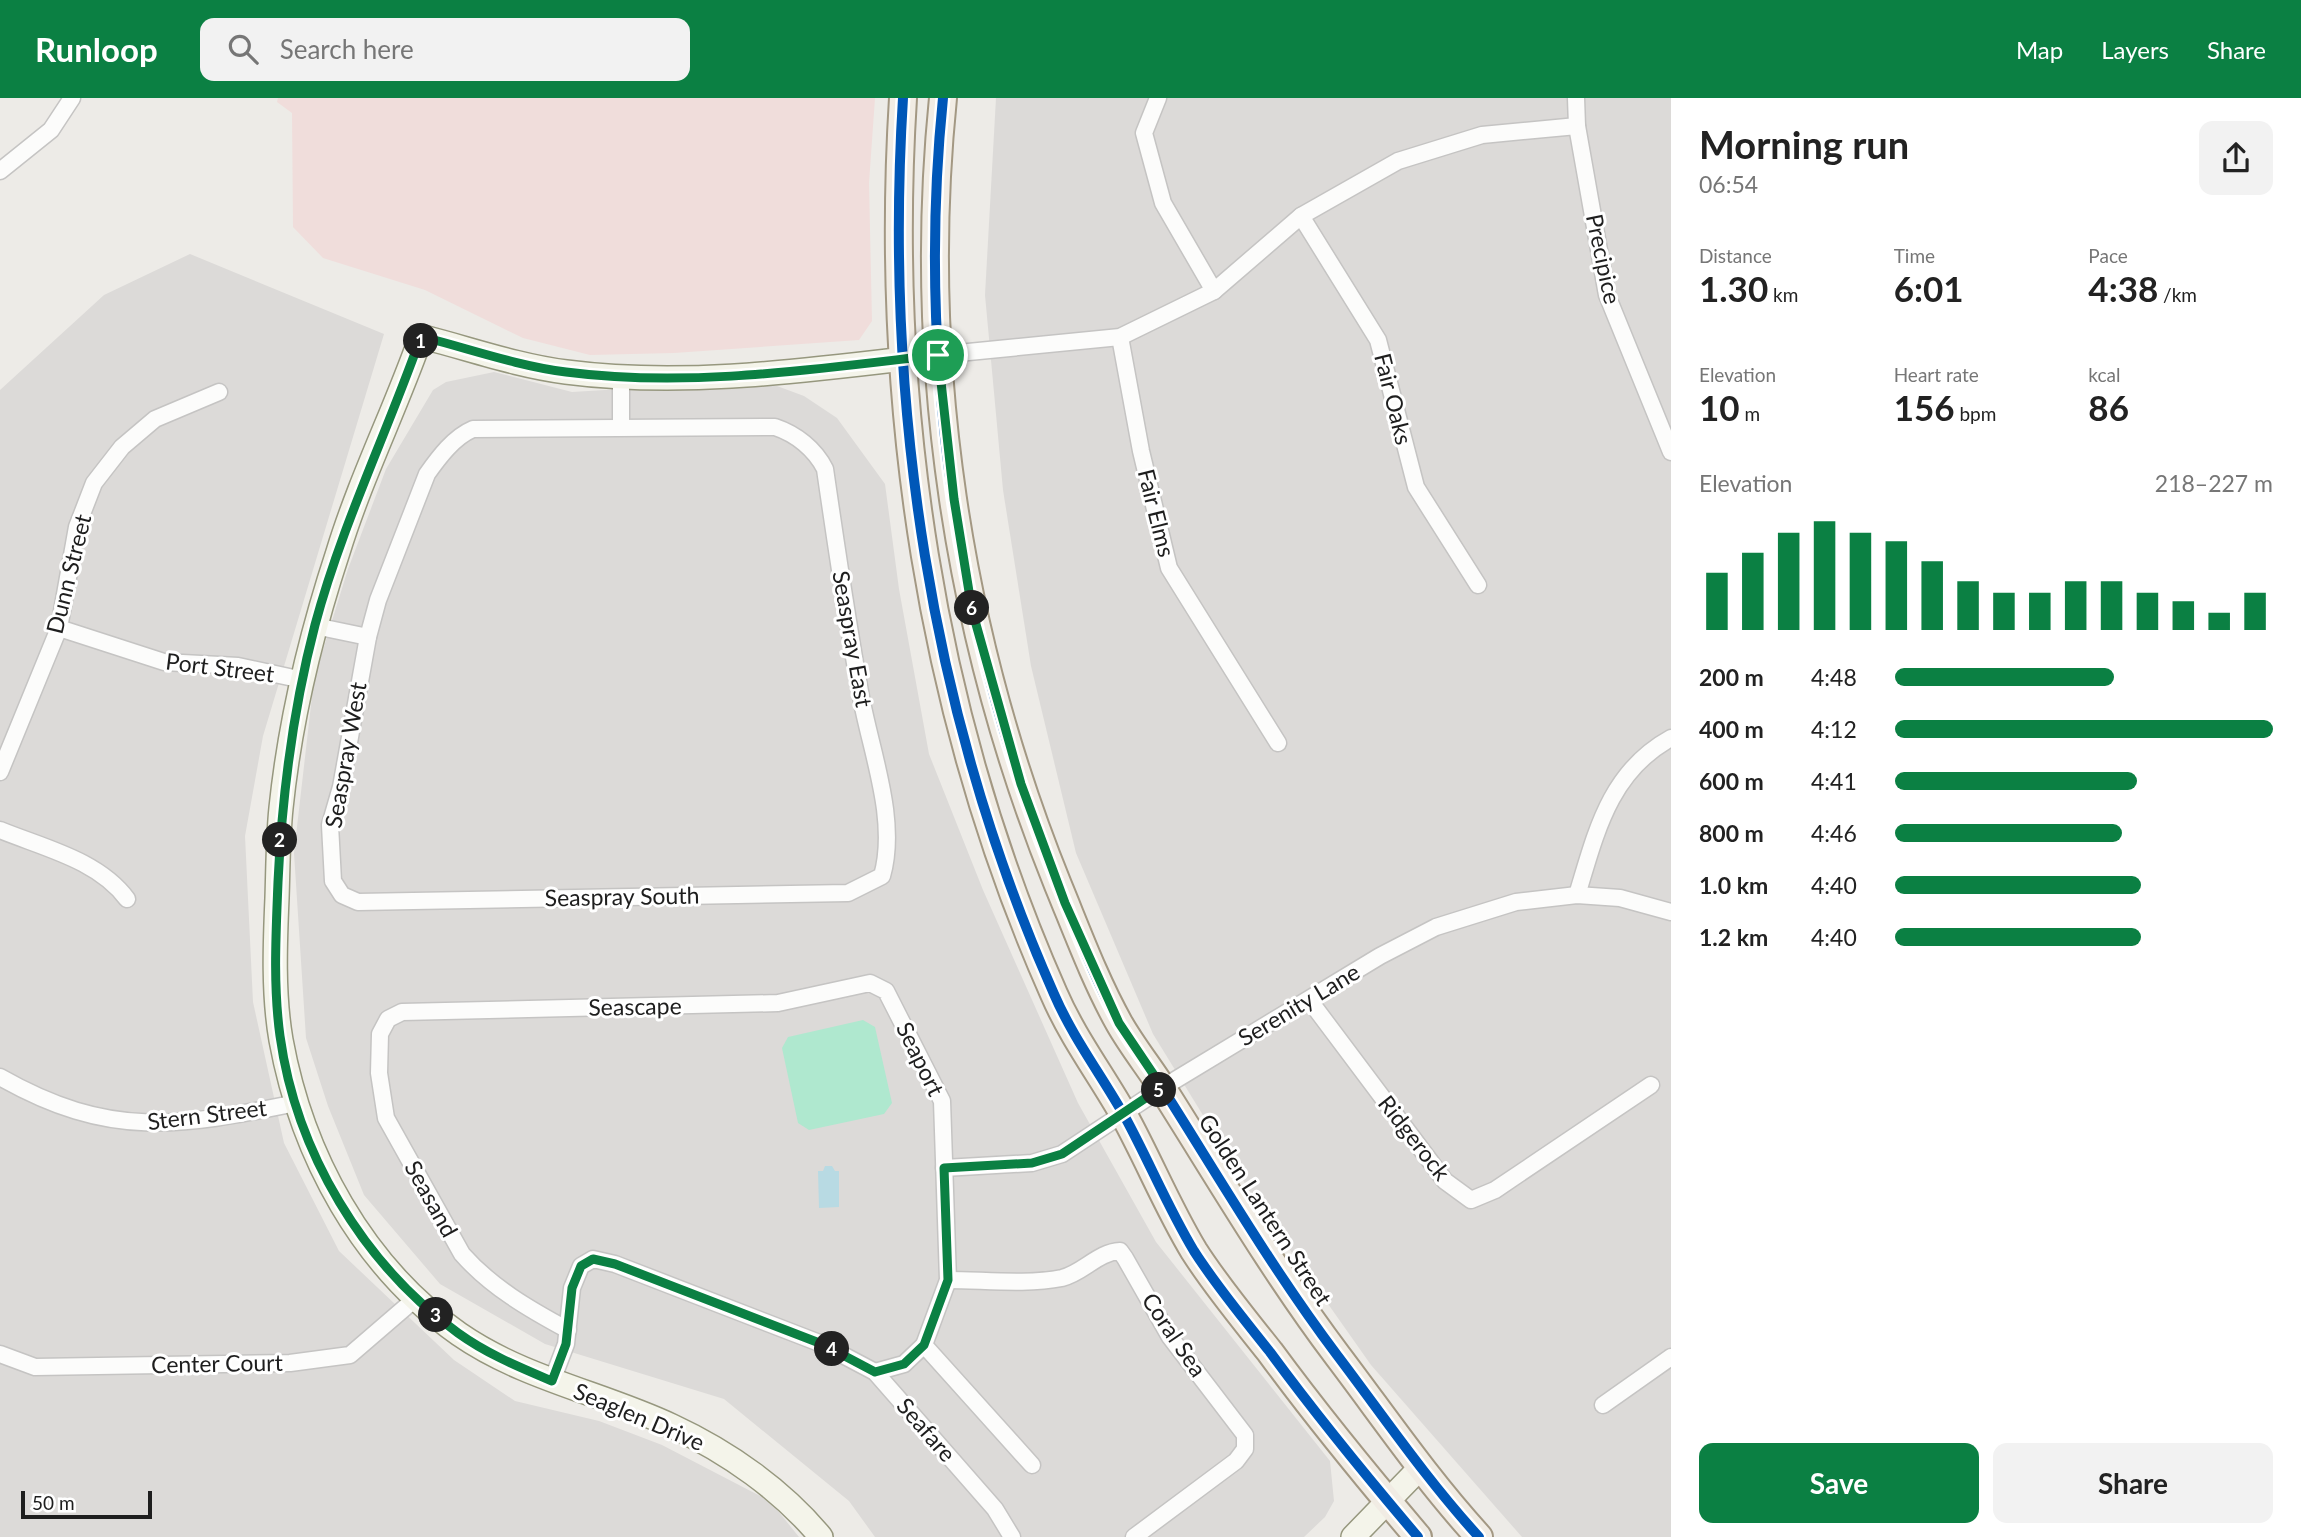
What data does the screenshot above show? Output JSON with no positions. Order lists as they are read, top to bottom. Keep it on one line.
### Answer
{"streets":{"main road":["Golden Lantern Street"],"street":["Precipice","Fair Oaks","Fair Elms","Dunn Street","Seaspray East","Port Street","Seaspray West","Seaspray South","Serenity Lane","Seascape","Seaport","Stern Street","Ridgerock","Seasand","Coral Sea","Center Court","Seaglen Drive","Seafare"]},"crossings":[["Dunn Street","Port Street"],["Seaspray East","Seaspray West"],["Seaspray East","Seaspray South"],["Port Street","Seaglen Drive"],["Seaspray West","Seaspray South"],["Serenity Lane","Seaport"],["Serenity Lane","Ridgerock"],["Serenity Lane","Golden Lantern Street"],["Seascape","Seaport"],["Seascape","Seasand"],["Seaport","Coral Sea"],["Stern Street","Seaglen Drive"],["Seasand","Seafare"],["Center Court","Seaglen Drive"],["Seaglen Drive","Seafare"]],"scale_bar":"50 m","page":{"header":"Runloop","search":"Search here","nav":["Map","Layers","Share"],"heading":["Morning run","06:54"],"stats":[["Distance","1.30 km"],["Time","6:01"],["Pace","4:38 /km"],["Elevation","10 m"],["Heart rate","156 bpm"],["kcal","86"]],"pins":["1","6","2","5","3","4"],"chart":["Elevation","218–227 m"],"list":[{"name":"200 m","note":"4:48"},{"name":"400 m","note":"4:12"},{"name":"600 m","note":"4:41"},{"name":"800 m","note":"4:46"},{"name":"1.0 km","note":"4:40"},{"name":"1.2 km","note":"4:40"}],"buttons":["Save","Share"],"scale":"50 m"}}
